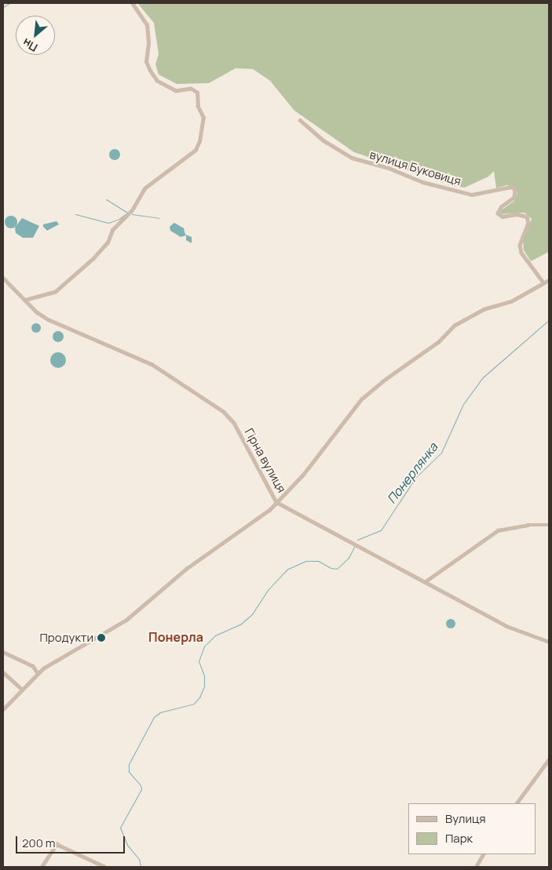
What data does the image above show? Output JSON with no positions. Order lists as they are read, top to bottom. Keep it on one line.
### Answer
{"streets":{"street":["вулиця Буковиця","Гірна вулиця"]},"districts":["Понерла"],"water":["Понерлянка"],"places":["Продукти"],"legend":["Вулиця","Парк"],"scale_bar":"200 m","north":"bottom left"}
